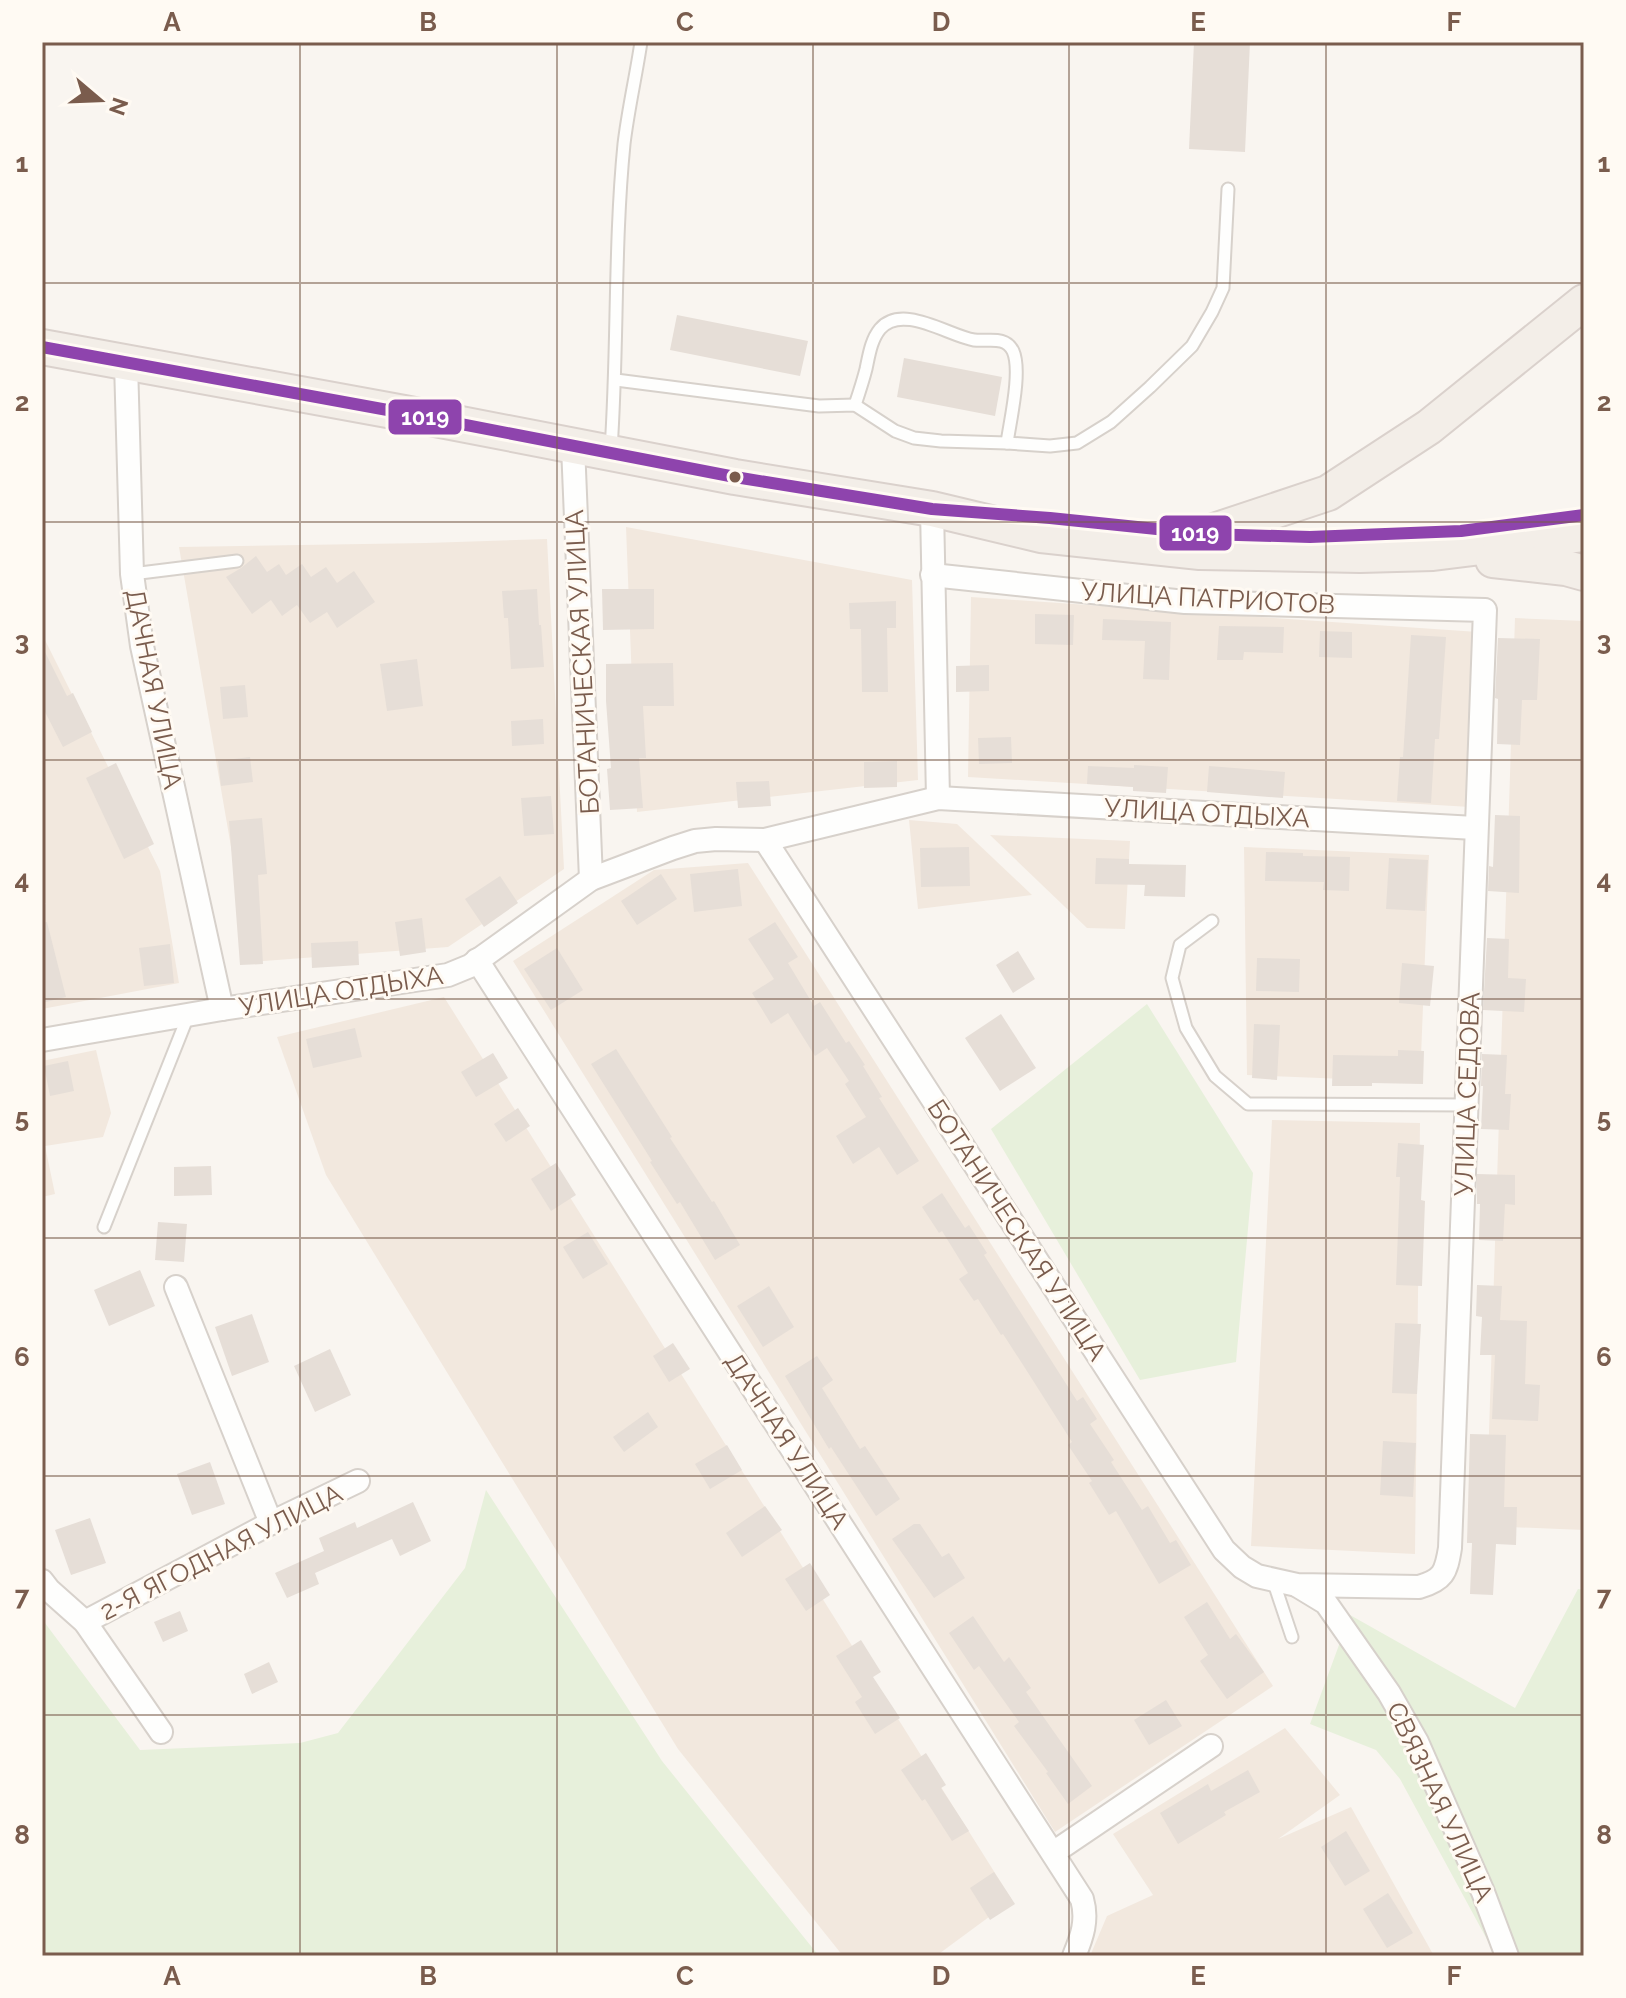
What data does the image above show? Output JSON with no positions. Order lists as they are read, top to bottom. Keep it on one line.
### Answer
{"streets":{"street":["УЛИЦА ПАТРИОТОВ","БОТАНИЧЕСКАЯ УЛИЦА","ДАЧНАЯ УЛИЦА","УЛИЦА ОТДЫХА","УЛИЦА СЕДОВА","2-Я ЯГОДНАЯ УЛИЦА","СВЯЗНАЯ УЛИЦА"]},"crossings":[["УЛИЦА ПАТРИОТОВ","УЛИЦА СЕДОВА"],["БОТАНИЧЕСКАЯ УЛИЦА","УЛИЦА ОТДЫХА"],["БОТАНИЧЕСКАЯ УЛИЦА","УЛИЦА СЕДОВА"],["БОТАНИЧЕСКАЯ УЛИЦА","СВЯЗНАЯ УЛИЦА"],["ДАЧНАЯ УЛИЦА","УЛИЦА ОТДЫХА"],["УЛИЦА ОТДЫХА","УЛИЦА СЕДОВА"],["УЛИЦА СЕДОВА","СВЯЗНАЯ УЛИЦА"]],"lines":["transit line 1019"],"north":"right","grid":{"columns":["A","B","C","D","E","F"],"rows":["1","2","3","4","5","6","7","8"]}}
